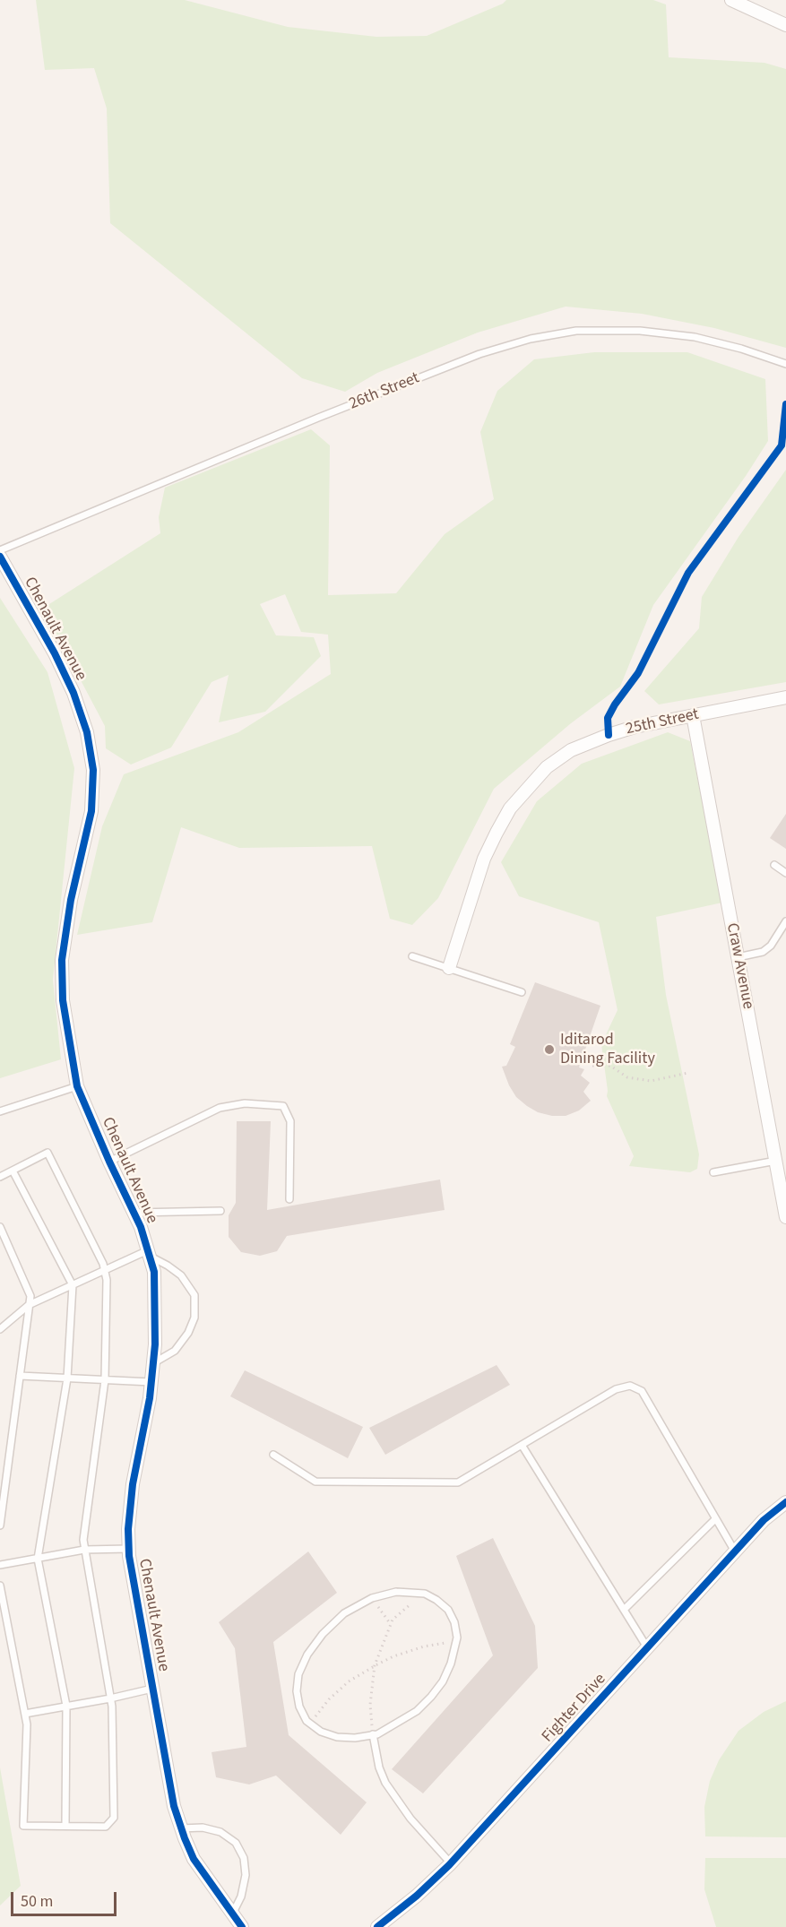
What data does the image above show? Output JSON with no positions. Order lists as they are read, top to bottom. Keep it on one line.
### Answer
{"streets":{"street":["Chenault Avenue","25th Street","Craw Avenue","Fighter Drive"],"lane":["26th Street"]},"crossings":[["25th Street","Craw Avenue"]],"places":["Iditarod Dining Facility"],"scale_bar":"50 m"}
